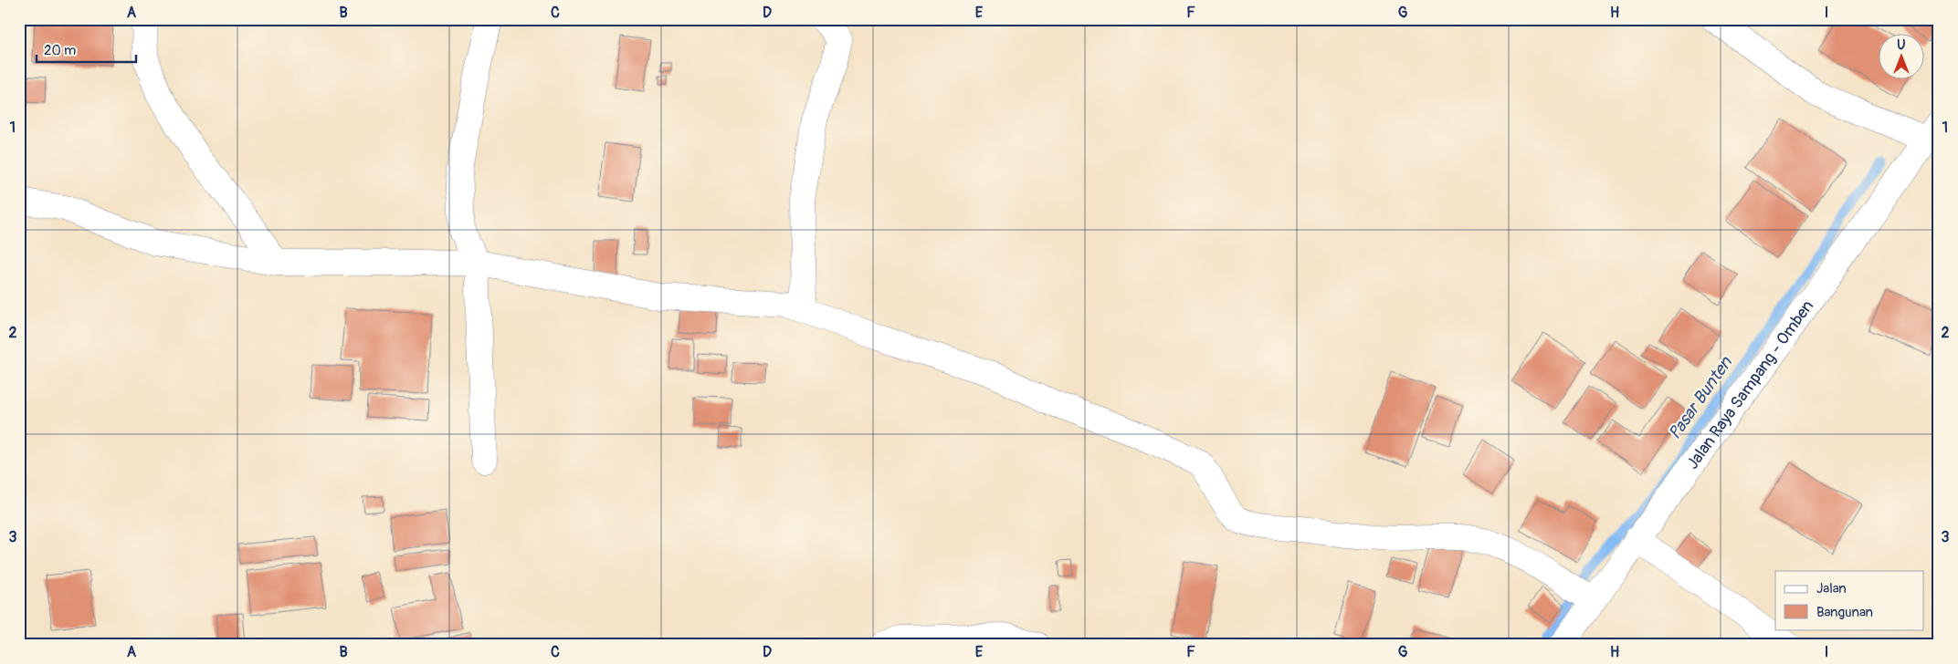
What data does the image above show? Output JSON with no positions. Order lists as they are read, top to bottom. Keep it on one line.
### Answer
{"streets":{"street":["Jalan Raya Sampang - Omben"]},"water":["Pasar Bunten"],"legend":["Jalan","Bangunan"],"scale_bar":"20 m","north":"top","grid":{"columns":["A","B","C","D","E","F","G","H","I"],"rows":["1","2","3"]}}
